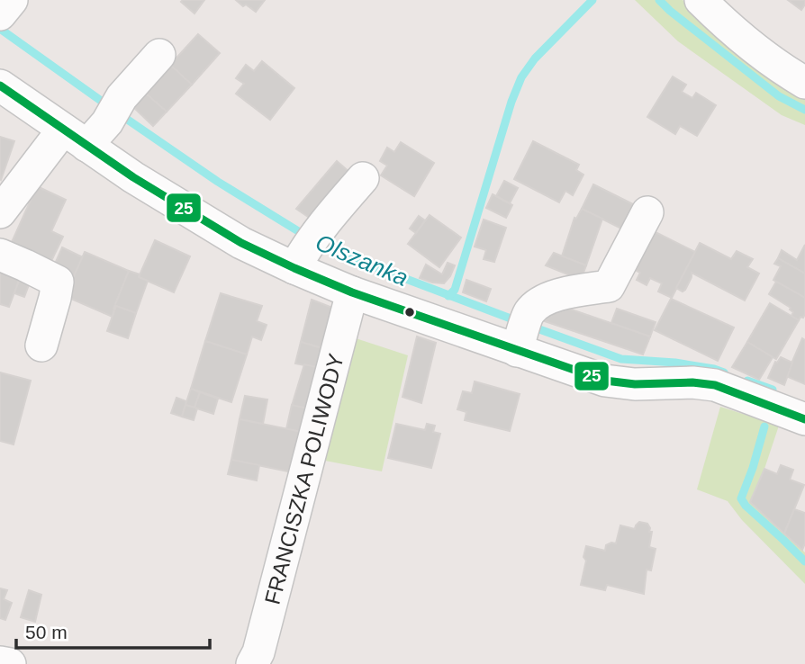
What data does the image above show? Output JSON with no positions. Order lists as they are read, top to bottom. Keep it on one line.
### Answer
{"streets":{"street":["FRANCISZKA POLIWODY"]},"water":["Olszanka"],"lines":["transit line 25"],"scale_bar":"50 m"}
